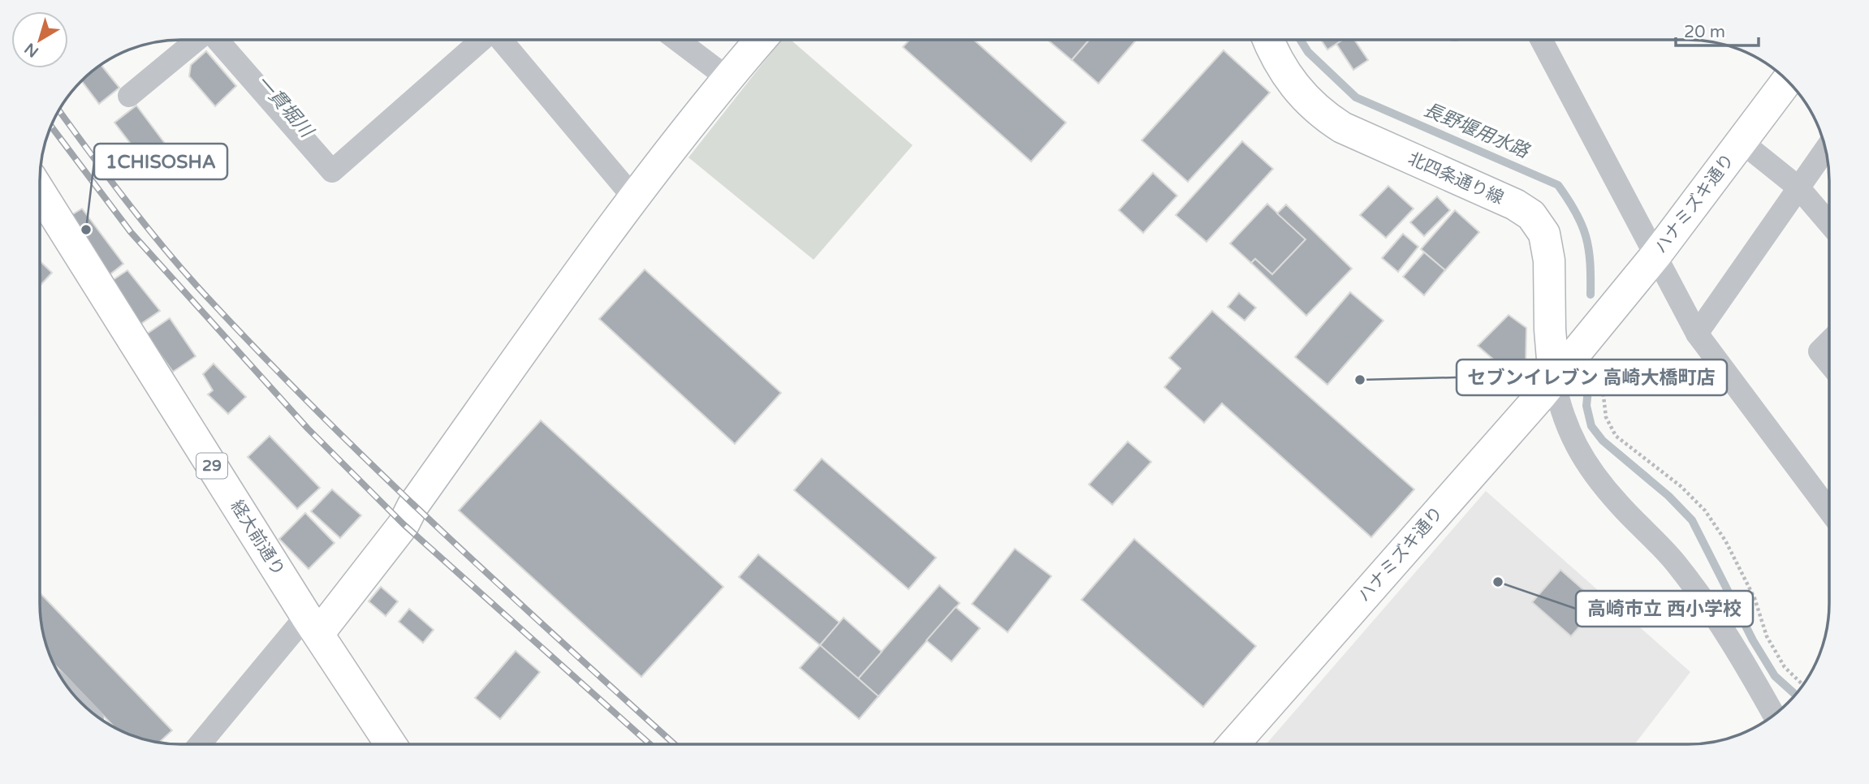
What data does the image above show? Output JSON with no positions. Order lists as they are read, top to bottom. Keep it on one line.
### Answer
{"streets":{"street":["北四条通り線","ハナミズキ通り","29","経大前通り"]},"crossings":[["北四条通り線","ハナミズキ通り"]],"water":["一貫堀川","長野堰用水路"],"places":["1CHISOSHA","セブンイレブン 高崎大橋町店","高崎市立 西小学校"],"scale_bar":"20 m","north":"bottom left"}
